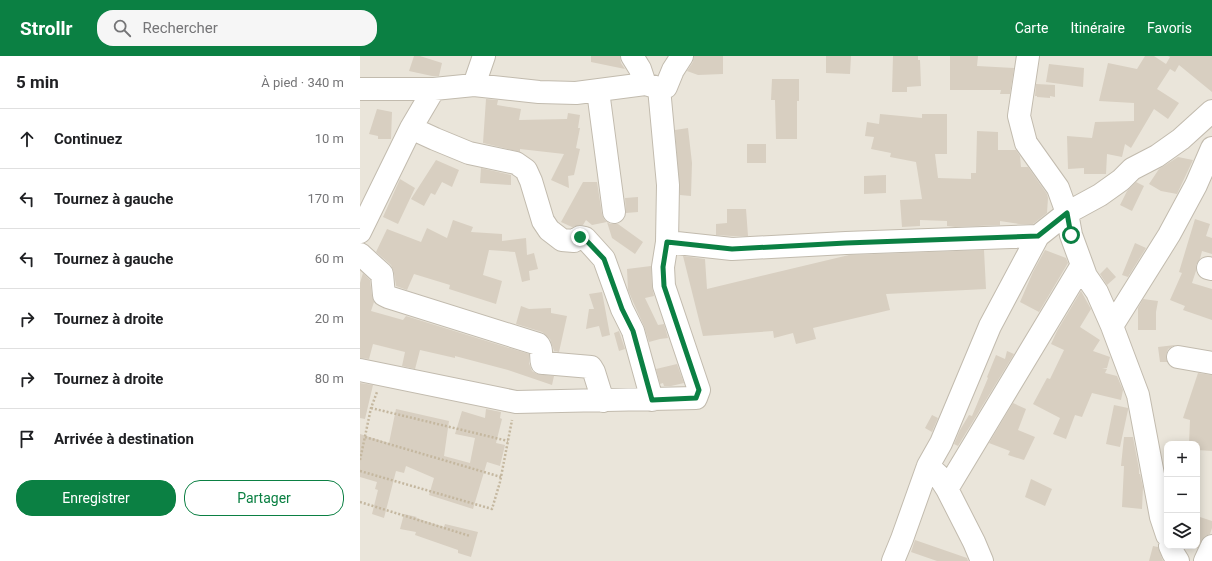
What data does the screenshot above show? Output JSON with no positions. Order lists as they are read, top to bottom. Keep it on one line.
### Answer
{"page":{"header":"Strollr","search":"Rechercher","nav":["Carte","Itinéraire","Favoris"],"heading":["5 min","À pied · 340 m"],"list":[["Continuez","10 m"],["Tournez à gauche","170 m"],["Tournez à gauche","60 m"],["Tournez à droite","20 m"],["Tournez à droite","80 m"],"Arrivée à destination"],"map_buttons":["+","−"],"buttons":["Enregistrer","Partager"]}}
